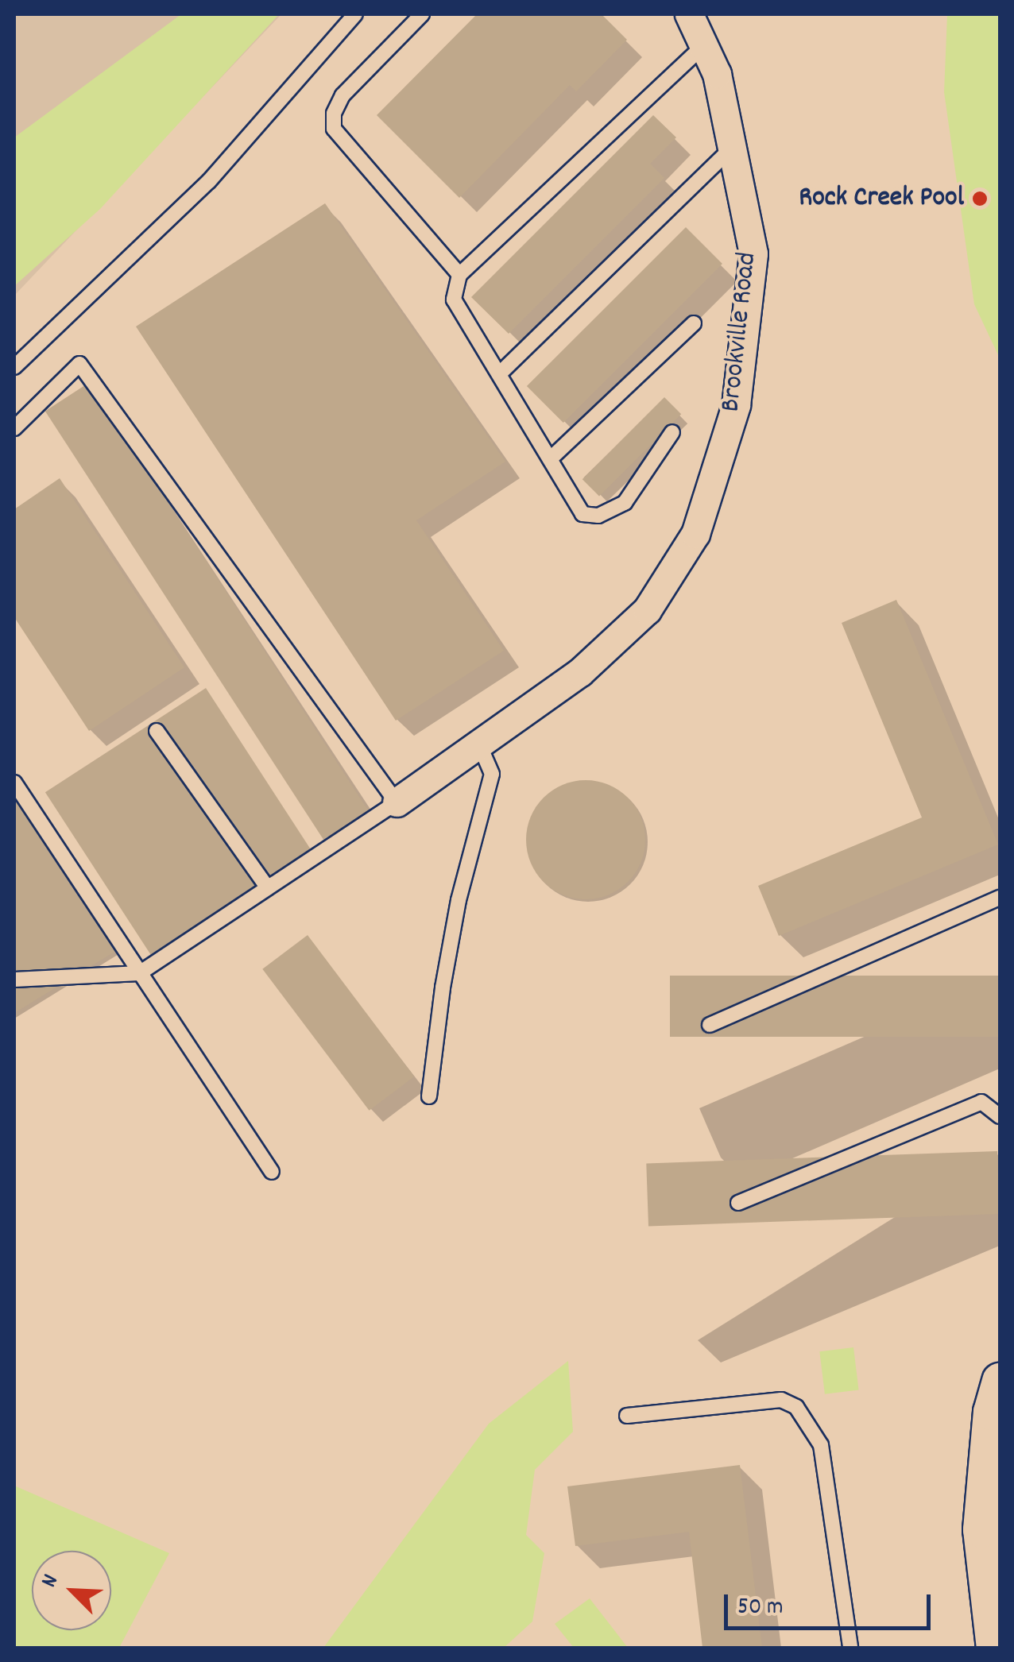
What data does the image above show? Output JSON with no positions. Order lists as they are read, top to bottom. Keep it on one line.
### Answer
{"streets":{"street":["Brookville Road"]},"places":["Rock Creek Pool"],"scale_bar":"50 m","north":"top left"}
